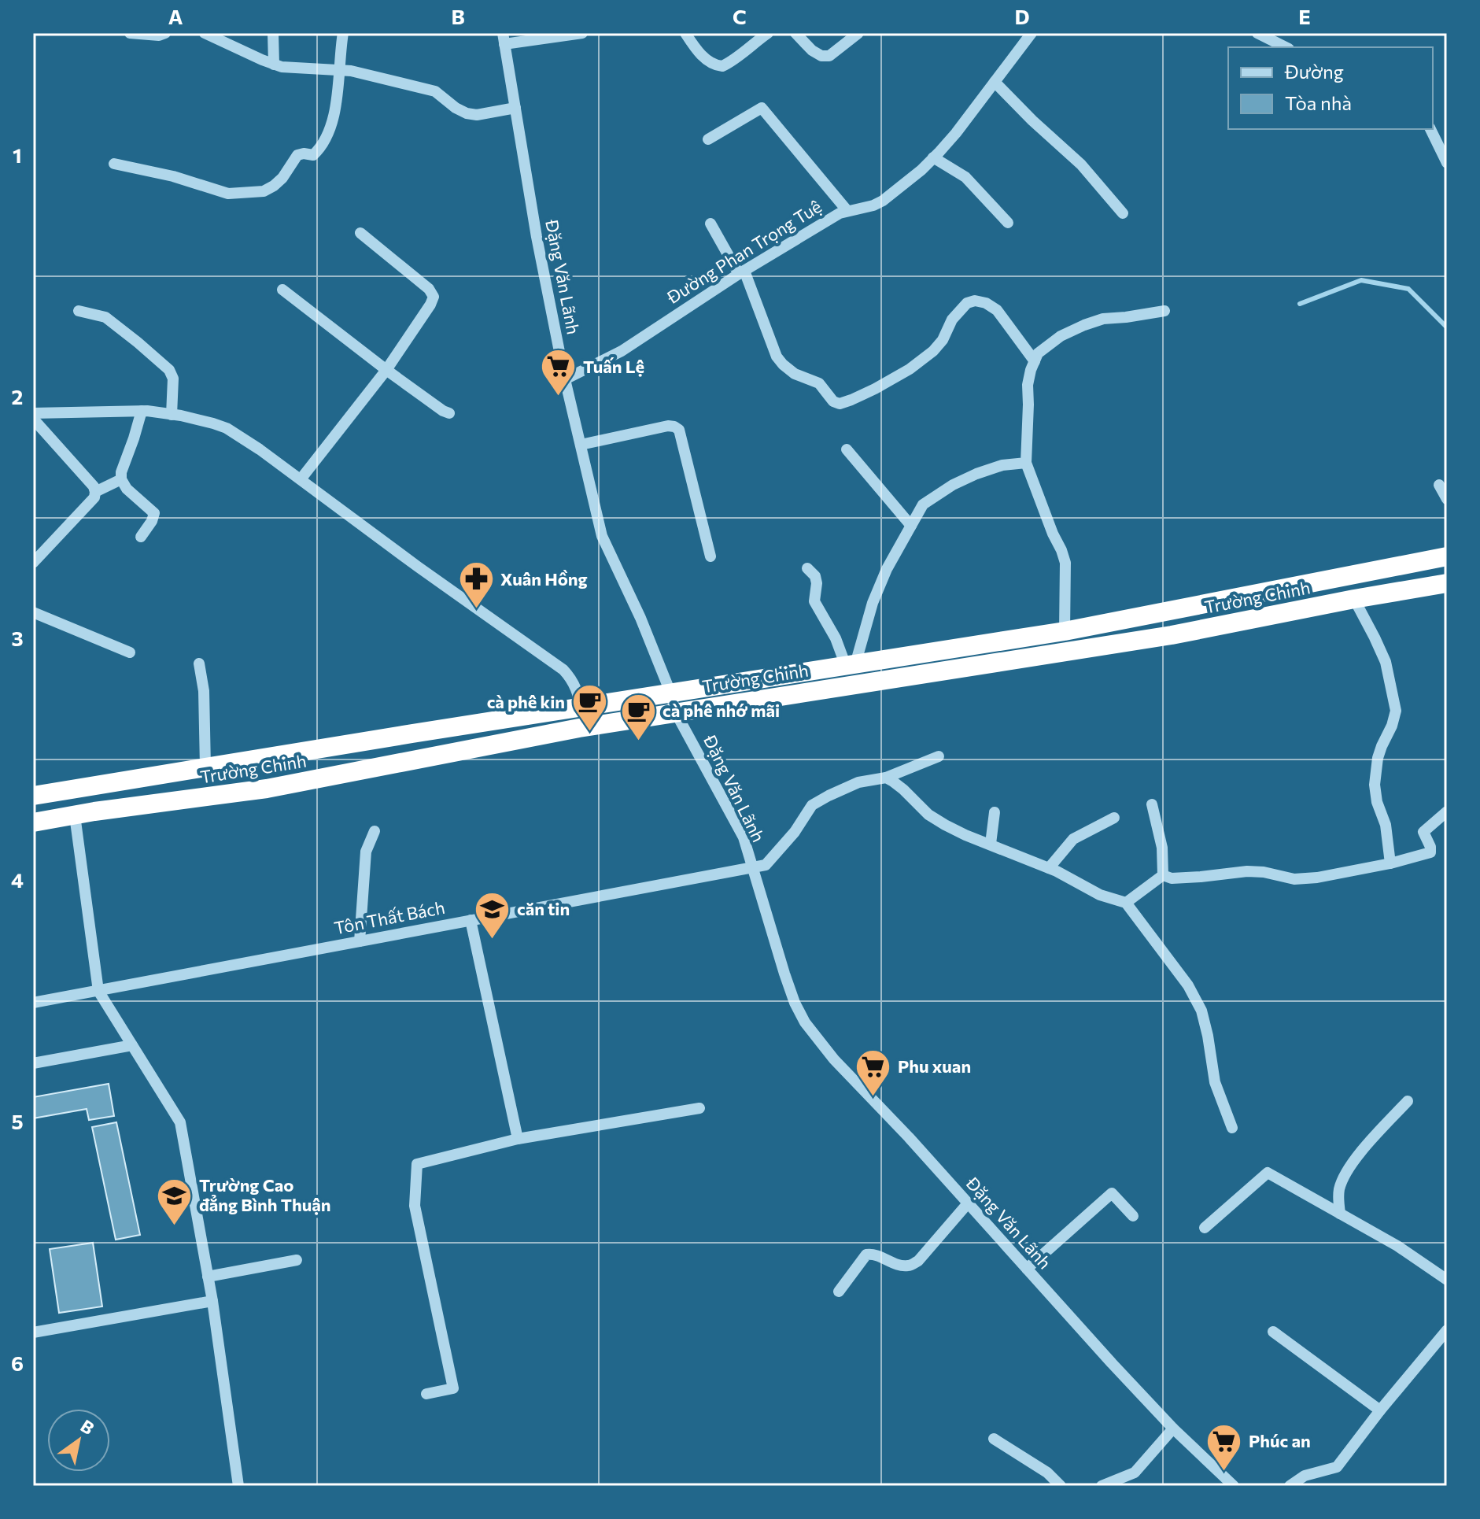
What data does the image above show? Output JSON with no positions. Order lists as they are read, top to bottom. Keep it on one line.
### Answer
{"streets":{"highway":["Trường Chinh"],"street":["Đường Phan Trọng Tuệ","Đặng Văn Lãnh","Tôn Thất Bách"]},"crossings":[["Đường Phan Trọng Tuệ","Đặng Văn Lãnh"],["Đặng Văn Lãnh","Trường Chinh"],["Đặng Văn Lãnh","Tôn Thất Bách"]],"places":{"supermarket":["Tuấn Lệ","Phu xuan","Phúc an"],"pharmacy":["Xuân Hồng"],"cafe":["cà phê kin","cà phê nhớ mãi"],"school or university":["căn tin","Trường Cao đẳng Bình Thuận"]},"legend":["Đường","Tòa nhà"],"north":"top right","grid":{"columns":["A","B","C","D","E"],"rows":["1","2","3","4","5","6"]}}
